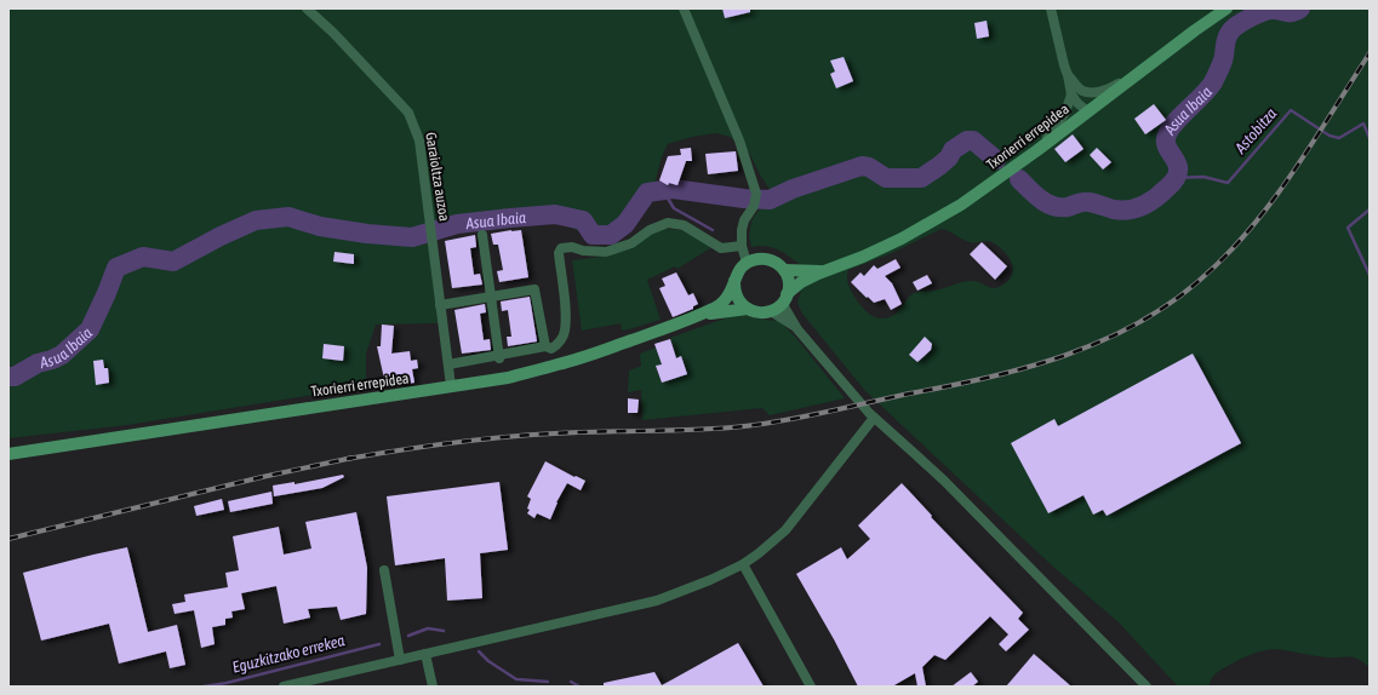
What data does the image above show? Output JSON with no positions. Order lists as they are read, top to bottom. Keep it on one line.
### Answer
{"streets":{"street":["Txorierri errepidea","Garaioltza auzoa"]},"crossings":[["Txorierri errepidea","Garaioltza auzoa"]],"water":["Asua Ibaia","Astobitza","Eguzkitzako errekea"]}
